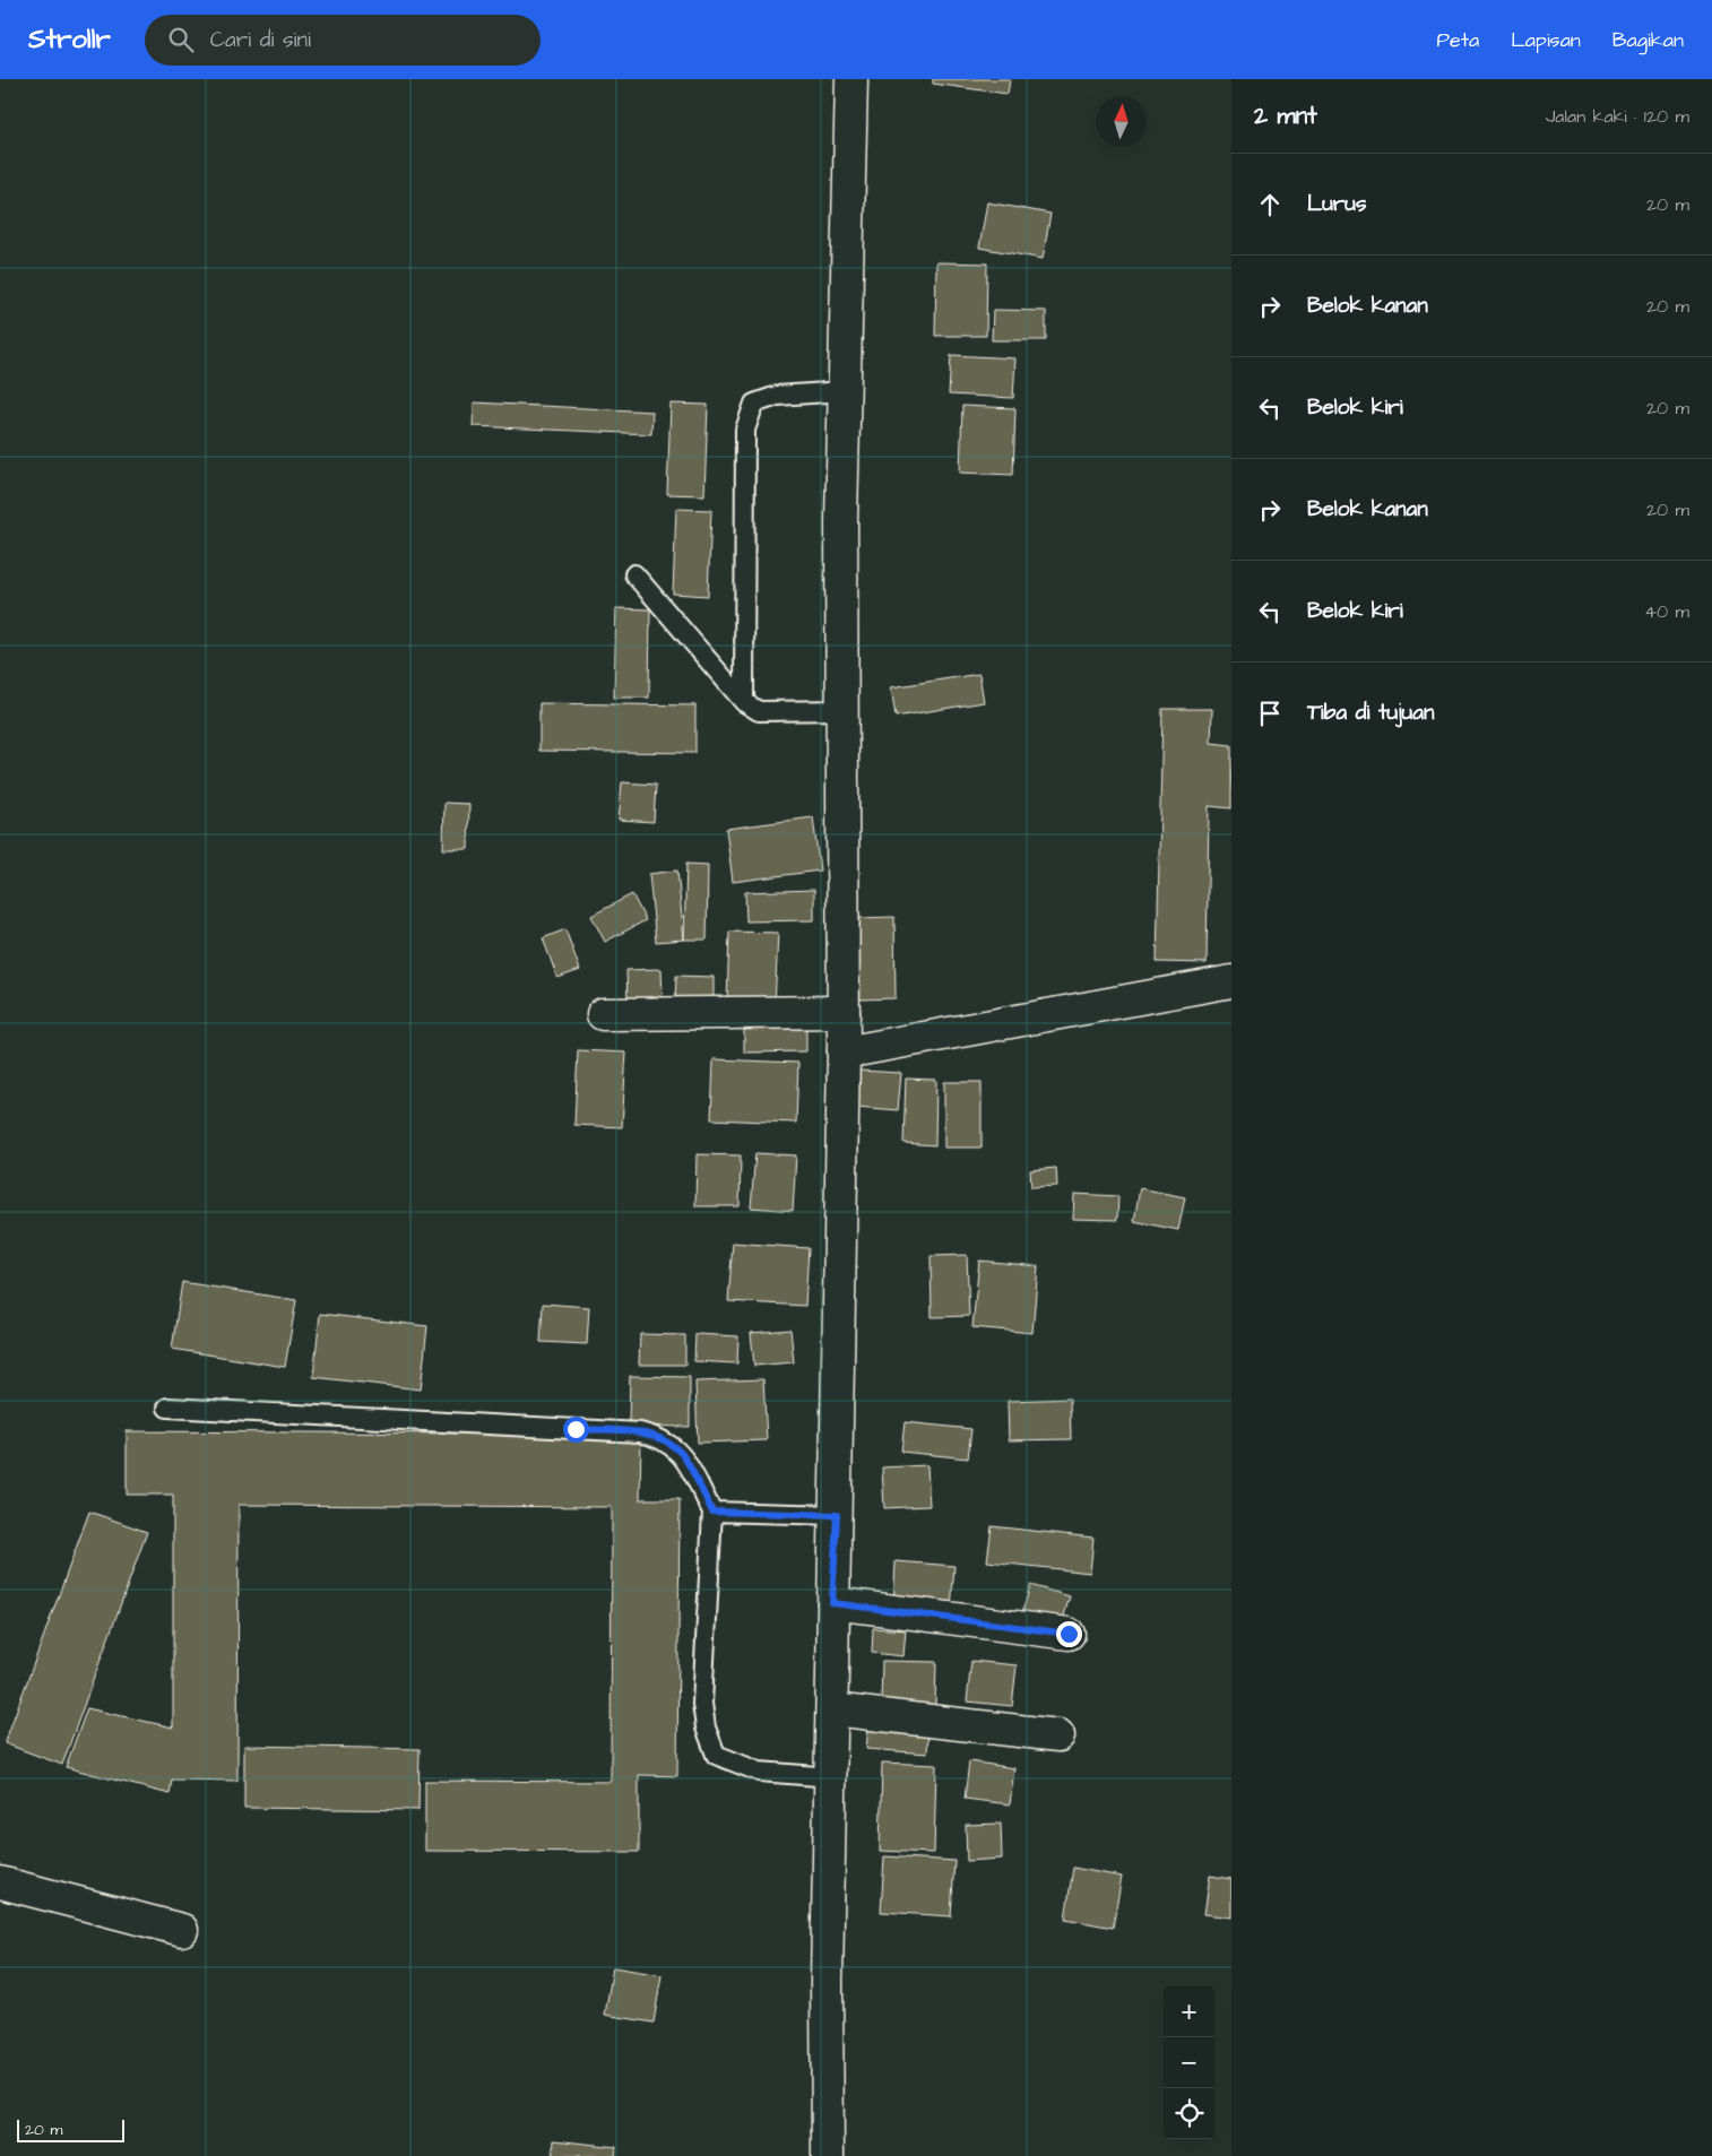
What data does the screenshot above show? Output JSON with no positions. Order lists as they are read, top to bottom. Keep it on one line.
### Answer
{"scale_bar":"20 m","north":"top","page":{"header":"Strollr","search":"Cari di sini","nav":["Peta","Lapisan","Bagikan"],"heading":["2 mnt","Jalan kaki · 120 m"],"list":[["Lurus","20 m"],["Belok kanan","20 m"],["Belok kiri","20 m"],["Belok kanan","20 m"],["Belok kiri","40 m"],"Tiba di tujuan"],"map_buttons":["+","−"],"scale":"20 m"}}
